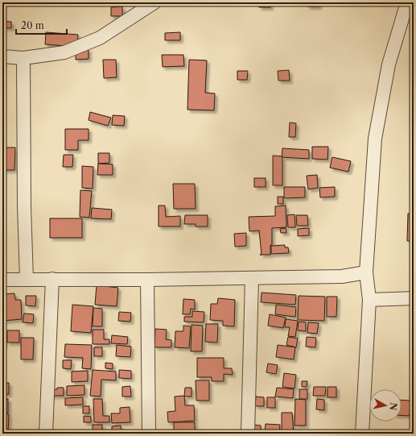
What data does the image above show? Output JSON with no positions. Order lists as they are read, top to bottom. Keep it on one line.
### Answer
{"scale_bar":"20 m","north":"right"}
